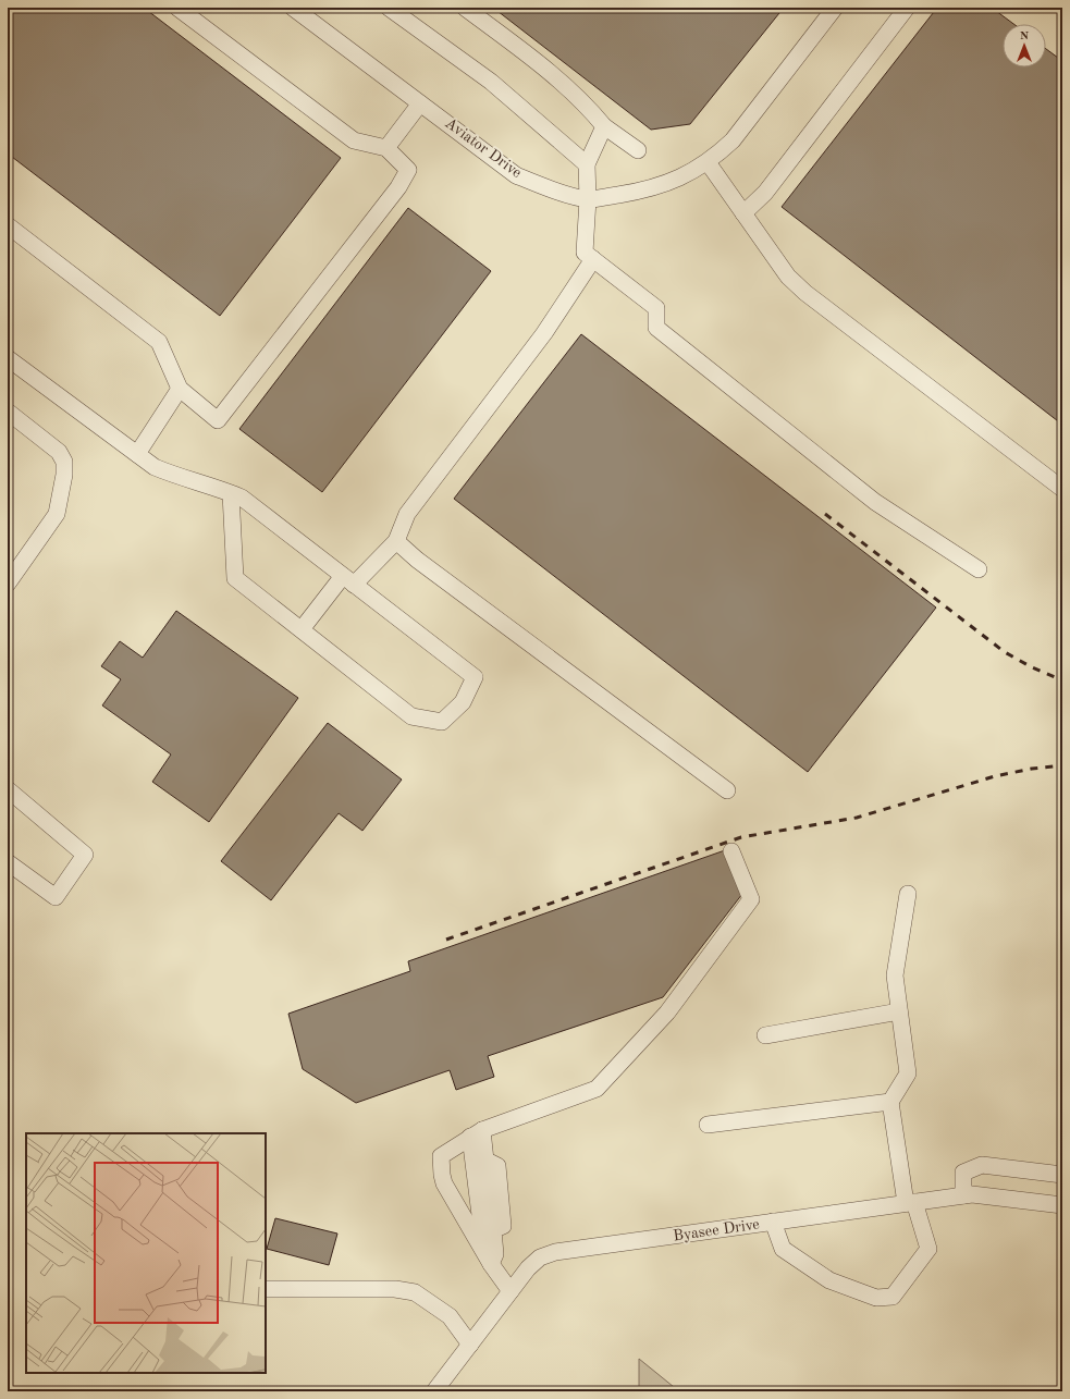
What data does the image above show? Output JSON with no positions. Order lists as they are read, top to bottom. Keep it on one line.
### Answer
{"streets":{"street":["Aviator Drive","Byasee Drive"]},"north":"top"}
